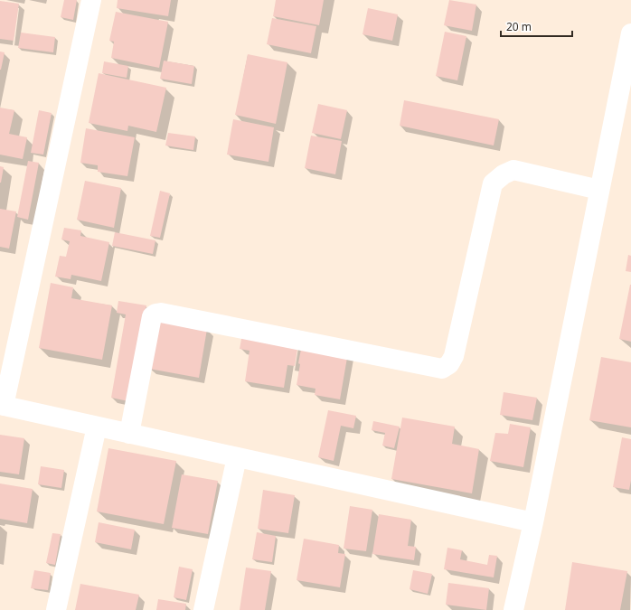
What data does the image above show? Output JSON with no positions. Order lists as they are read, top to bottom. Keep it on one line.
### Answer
{"scale_bar":"20 m"}
